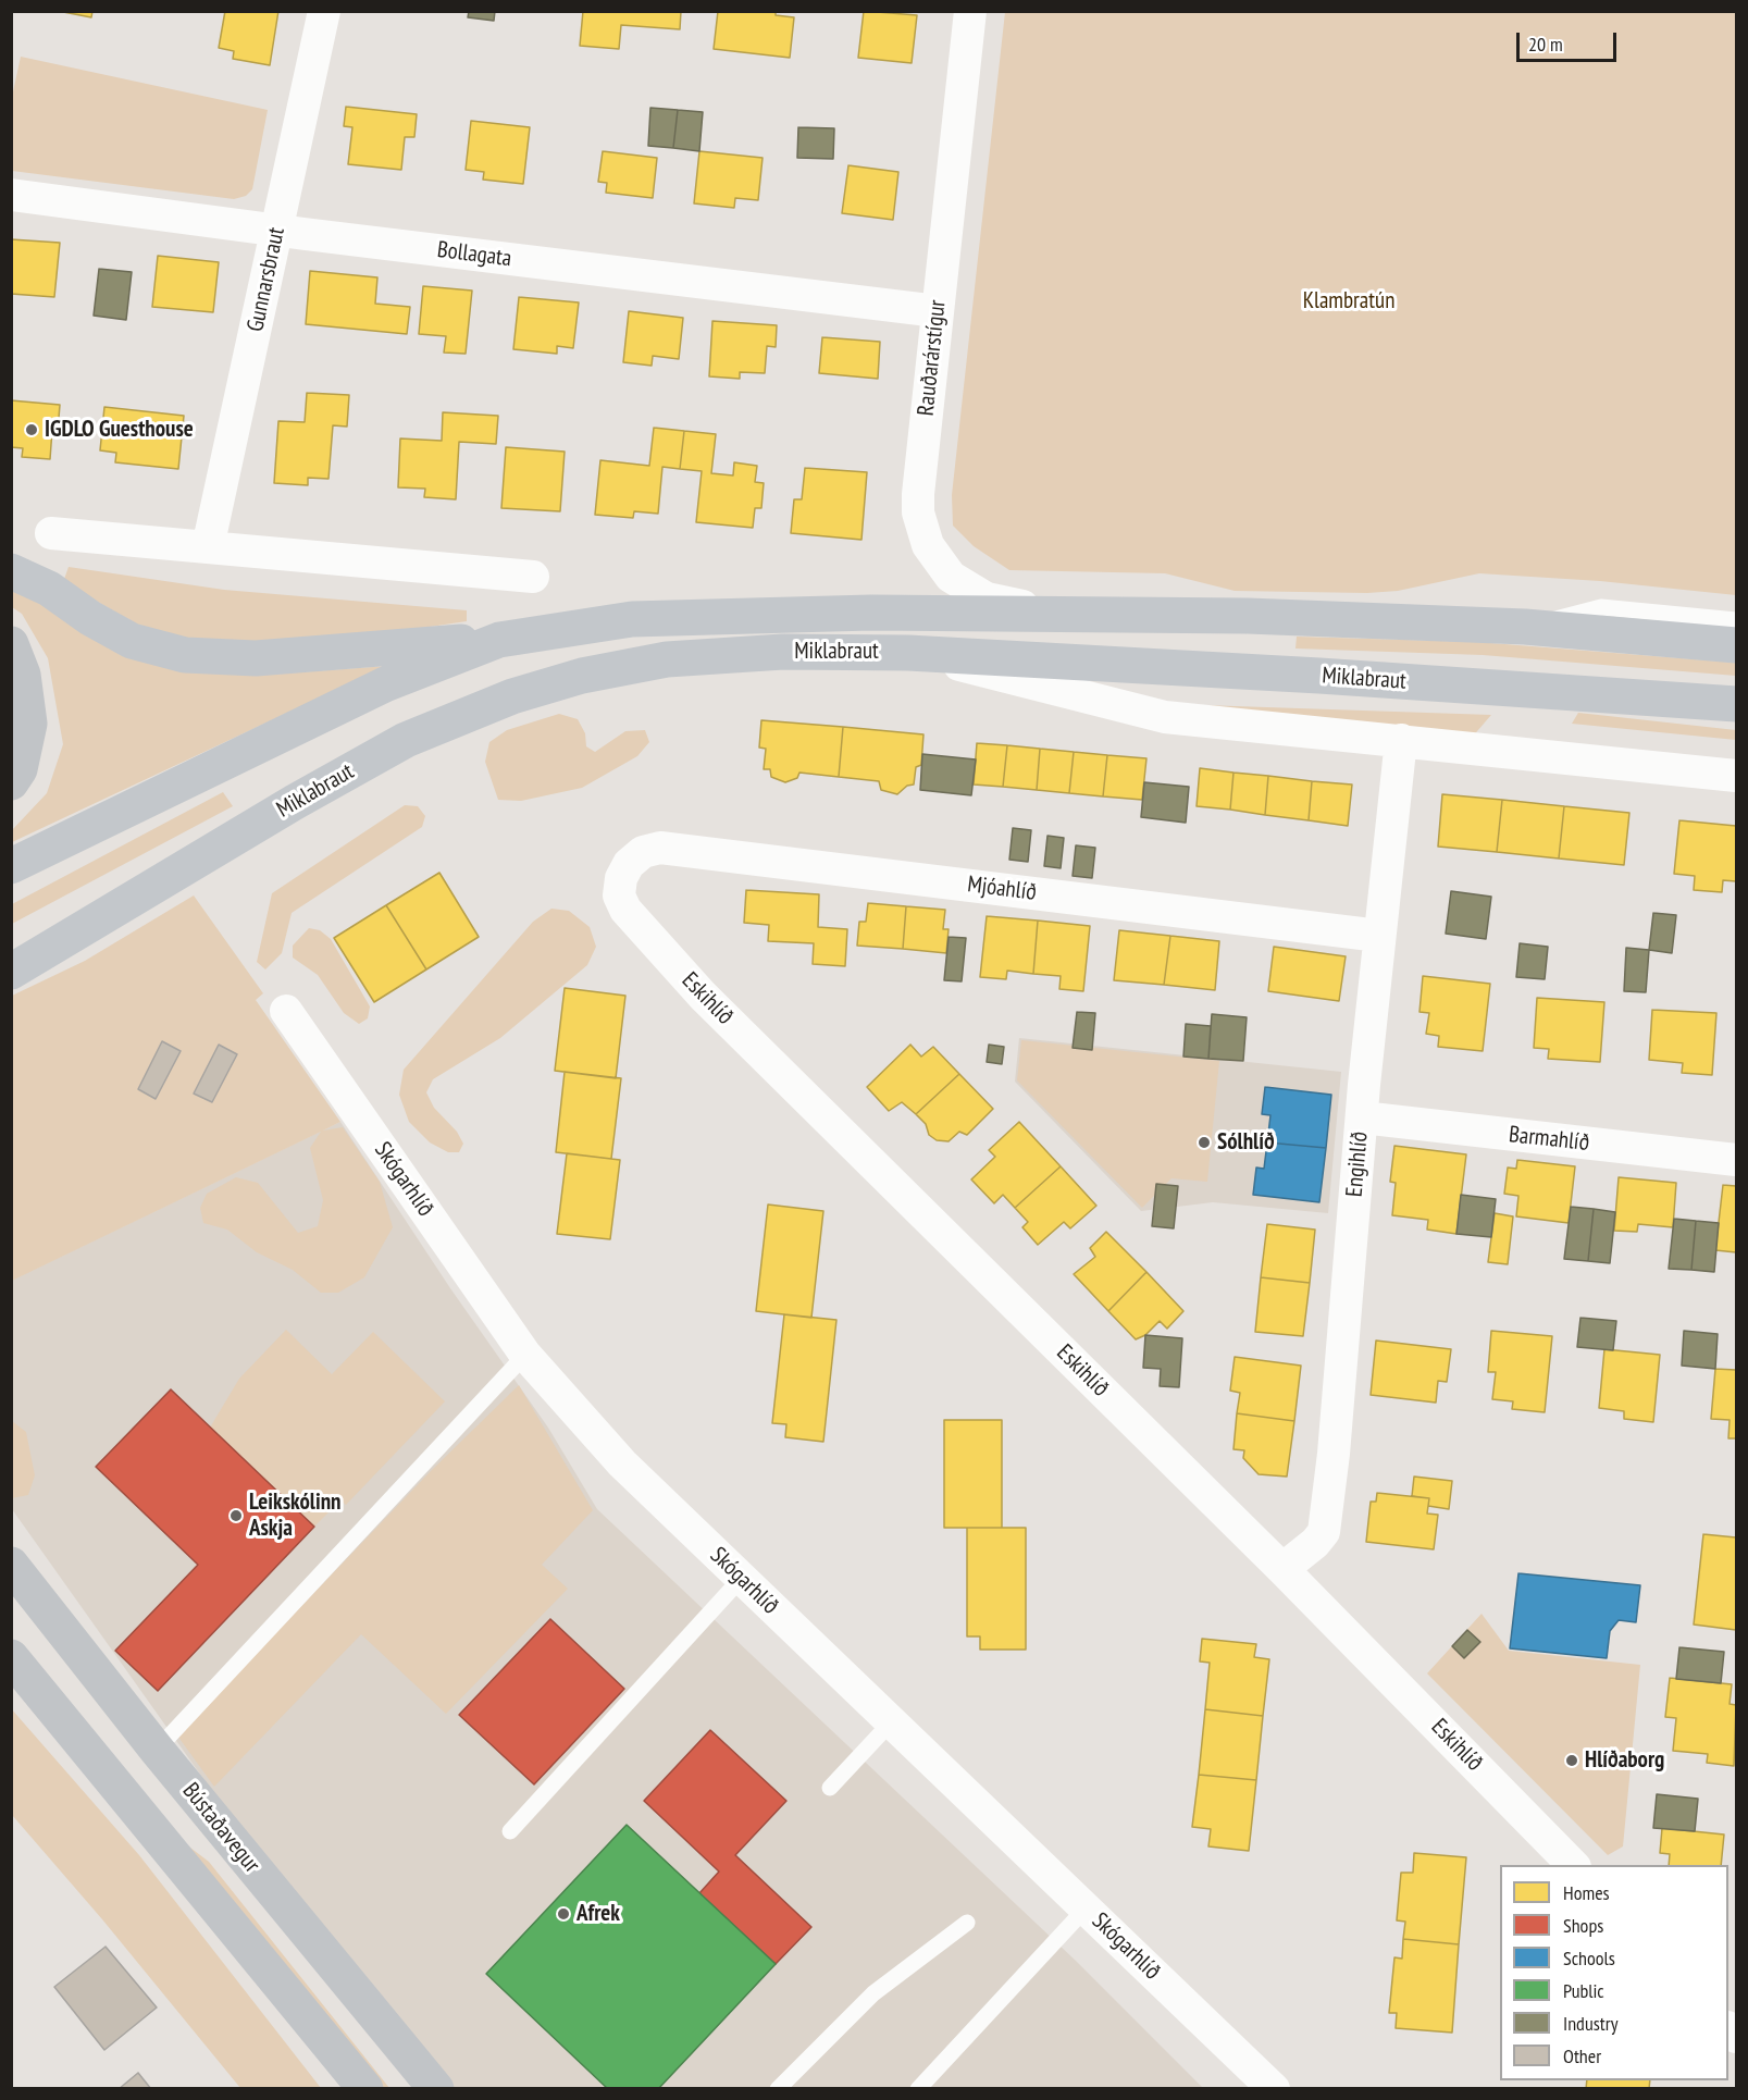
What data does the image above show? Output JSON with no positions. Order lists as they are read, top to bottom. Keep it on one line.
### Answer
{"streets":{"highway":["Miklabraut"],"main road":["Bústaðavegur"],"street":["Bollagata","Gunnarsbraut","Rauðarárstígur","Mjóahlíð","Eskihlíð","Barmahlíð","Engihlíð","Skógarhlíð"]},"crossings":[["Bollagata","Gunnarsbraut"],["Bollagata","Rauðarárstígur"],["Rauðarárstígur","Miklabraut"],["Mjóahlíð","Eskihlíð"],["Mjóahlíð","Engihlíð"],["Eskihlíð","Engihlíð"],["Barmahlíð","Engihlíð"]],"parks":["Klambratún"],"places":["IGDLO Guesthouse","Sólhlíð","Leikskólinn Askja","Hlíðaborg","Afrek"],"legend":["Homes","Shops","Schools","Public","Industry","Other"],"scale_bar":"20 m"}
